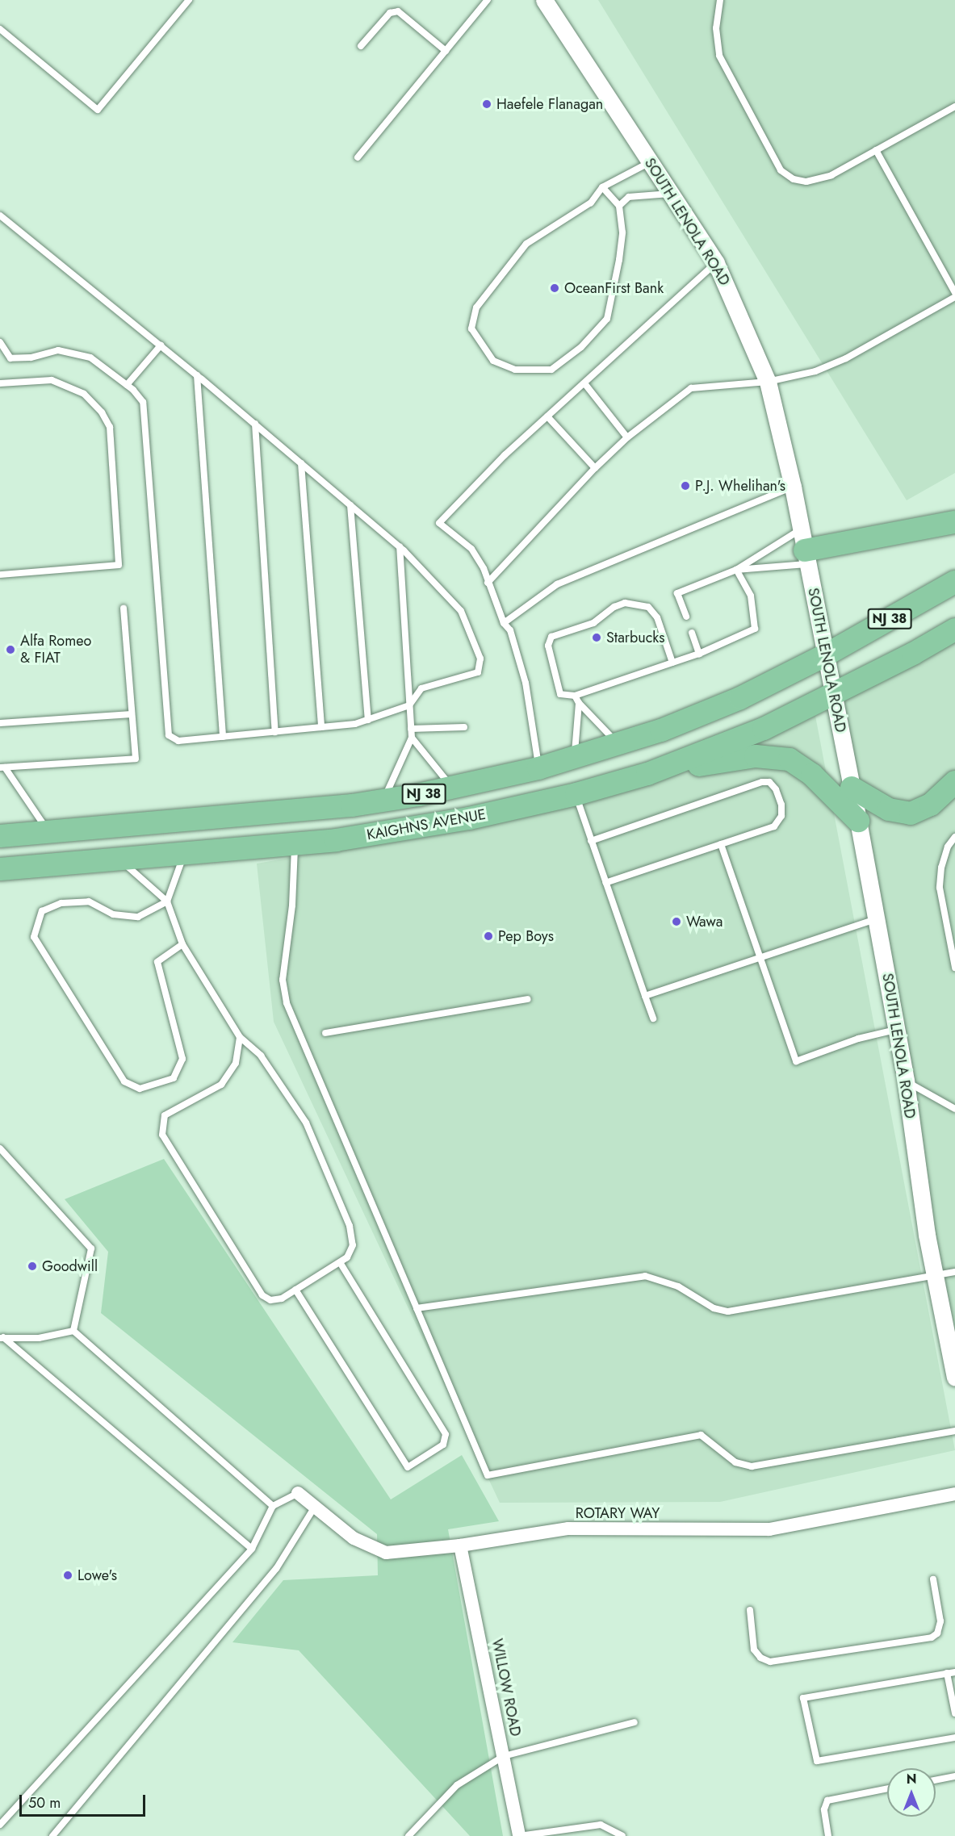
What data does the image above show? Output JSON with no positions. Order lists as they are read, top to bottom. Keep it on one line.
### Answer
{"streets":{"highway":["NJ 38","KAIGHNS AVENUE"],"street":["SOUTH LENOLA ROAD","ROTARY WAY","WILLOW ROAD"]},"crossings":[["SOUTH LENOLA ROAD","NJ 38"],["SOUTH LENOLA ROAD","KAIGHNS AVENUE"],["NJ 38","KAIGHNS AVENUE"],["ROTARY WAY","WILLOW ROAD"]],"places":["Haefele Flanagan","OceanFirst Bank","P.J. Whelihan's","Starbucks","Alfa Romeo & FIAT","Wawa","Pep Boys","Goodwill","Lowe's"],"scale_bar":"50 m","north":"top"}
